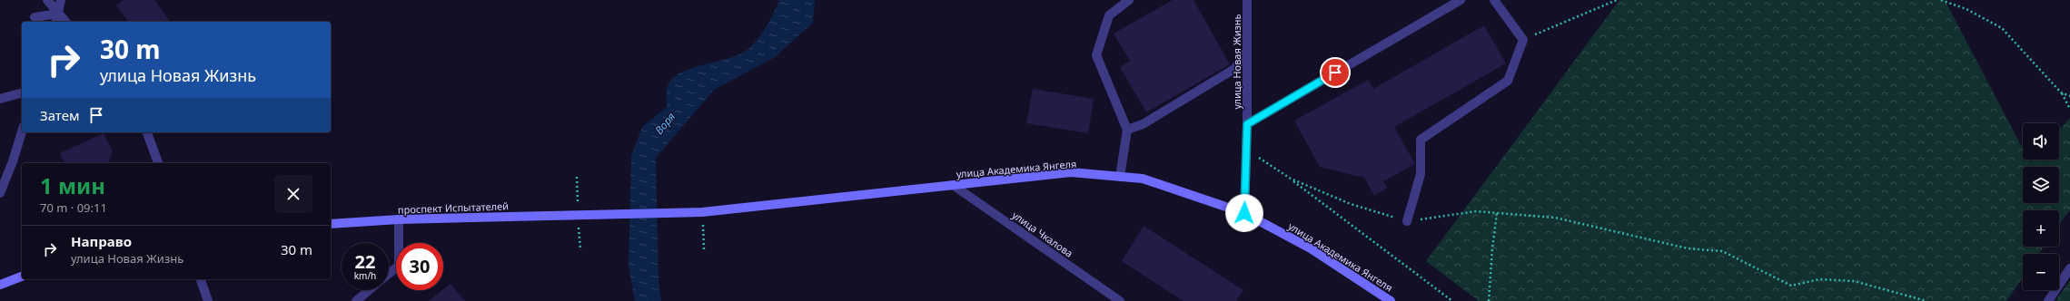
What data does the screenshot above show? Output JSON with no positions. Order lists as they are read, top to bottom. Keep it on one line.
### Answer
{"streets":{"main road":["улица Академика Янгеля","проспект Испытателей"],"street":["улица Новая Жизнь","улица Чкалова"]},"crossings":[["улица Новая Жизнь","улица Академика Янгеля"],["улица Академика Янгеля","проспект Испытателей"],["улица Академика Янгеля","улица Чкалова"]],"water":["Воря"],"page":{"turn":["30 m","улица Новая Жизнь"],"then":"Затем","map_buttons":["+","−"],"heading":["1 мин","70 m · 09:11"],"list":[{"name":"Направо","note":"улица Новая Жизнь","value":"30 m"}],"speed":"22 km/h","limit":"30"}}
